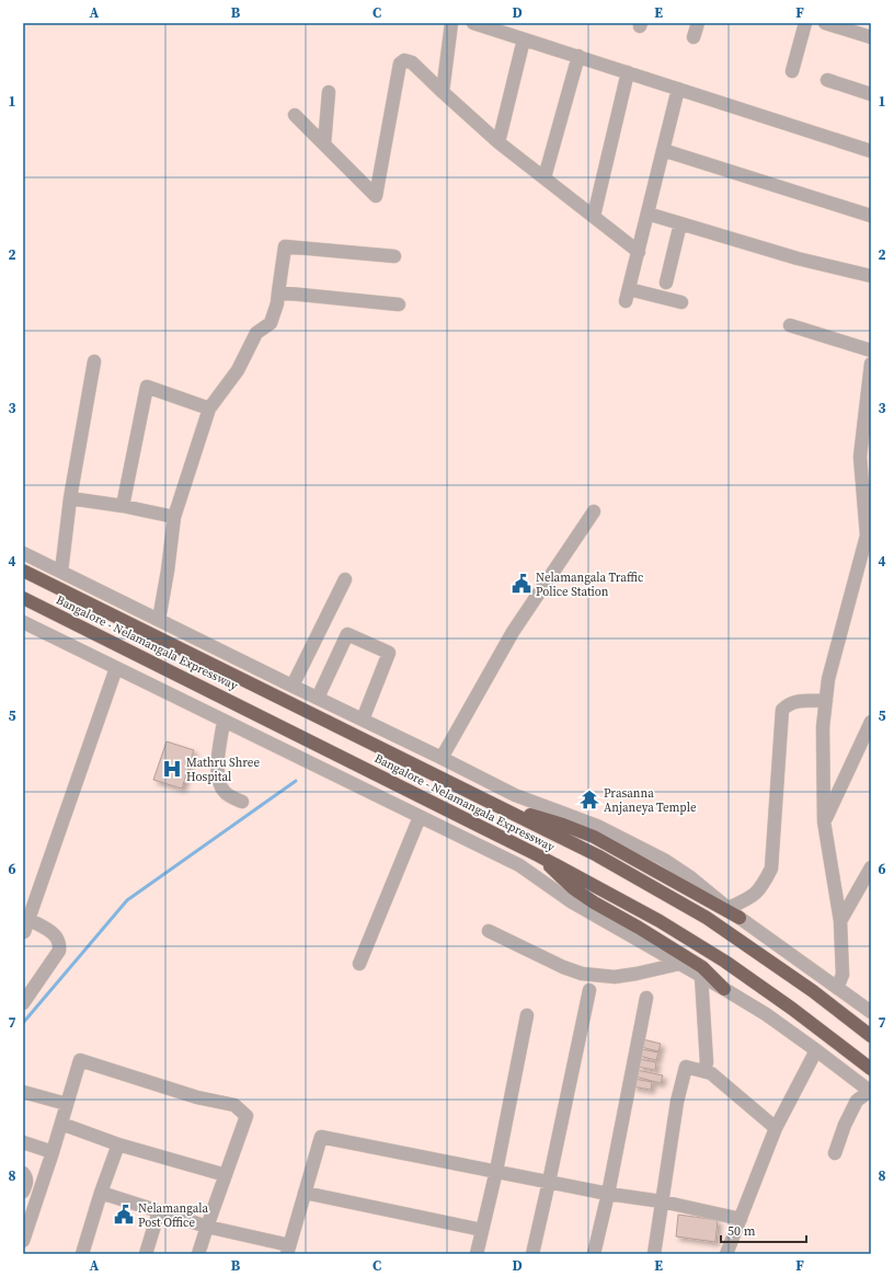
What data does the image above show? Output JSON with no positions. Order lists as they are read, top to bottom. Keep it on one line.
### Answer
{"streets":{"highway":["Bangalore - Nelamangala Expressway"]},"places":{"public building":["Nelamangala Traffic Police Station","Nelamangala Post Office"],"hospital":["Mathru Shree Hospital"],"temple":["Prasanna Anjaneya Temple"]},"scale_bar":"50 m","grid":{"columns":["A","B","C","D","E","F"],"rows":["1","2","3","4","5","6","7","8"]}}
